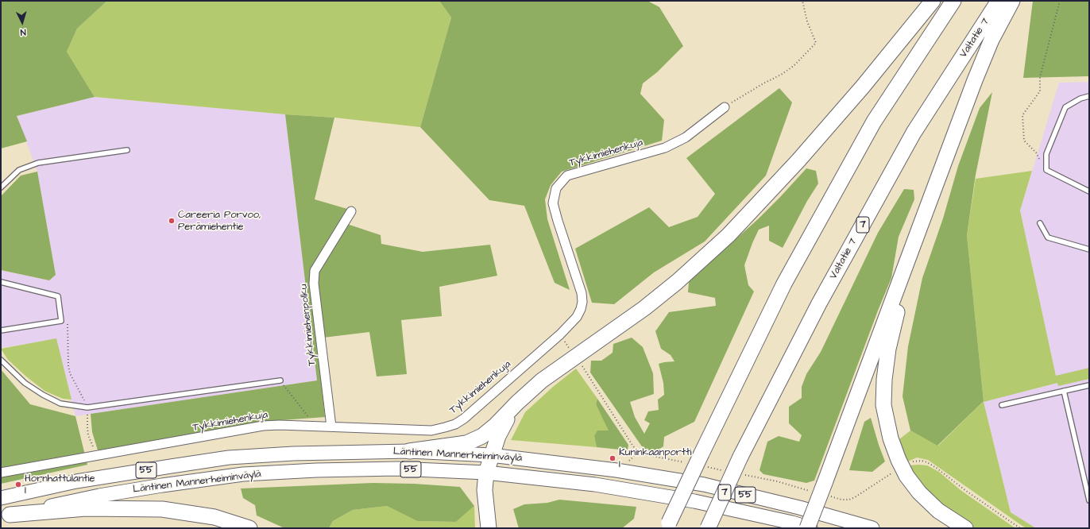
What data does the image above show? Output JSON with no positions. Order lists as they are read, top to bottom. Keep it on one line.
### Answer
{"streets":{"highway":["Valtatie 7","7"],"main road":["Läntinen Mannerheiminväylä","55"],"street":["Tykkimiehenkuja","Tykkimiehenpolku"]},"crossings":[["Tykkimiehenkuja","Tykkimiehenpolku"]],"places":["Careeria Porvoo, Perämiehentie","Kuninkaanportti I","Hornhattulantie I"],"north":"bottom"}
